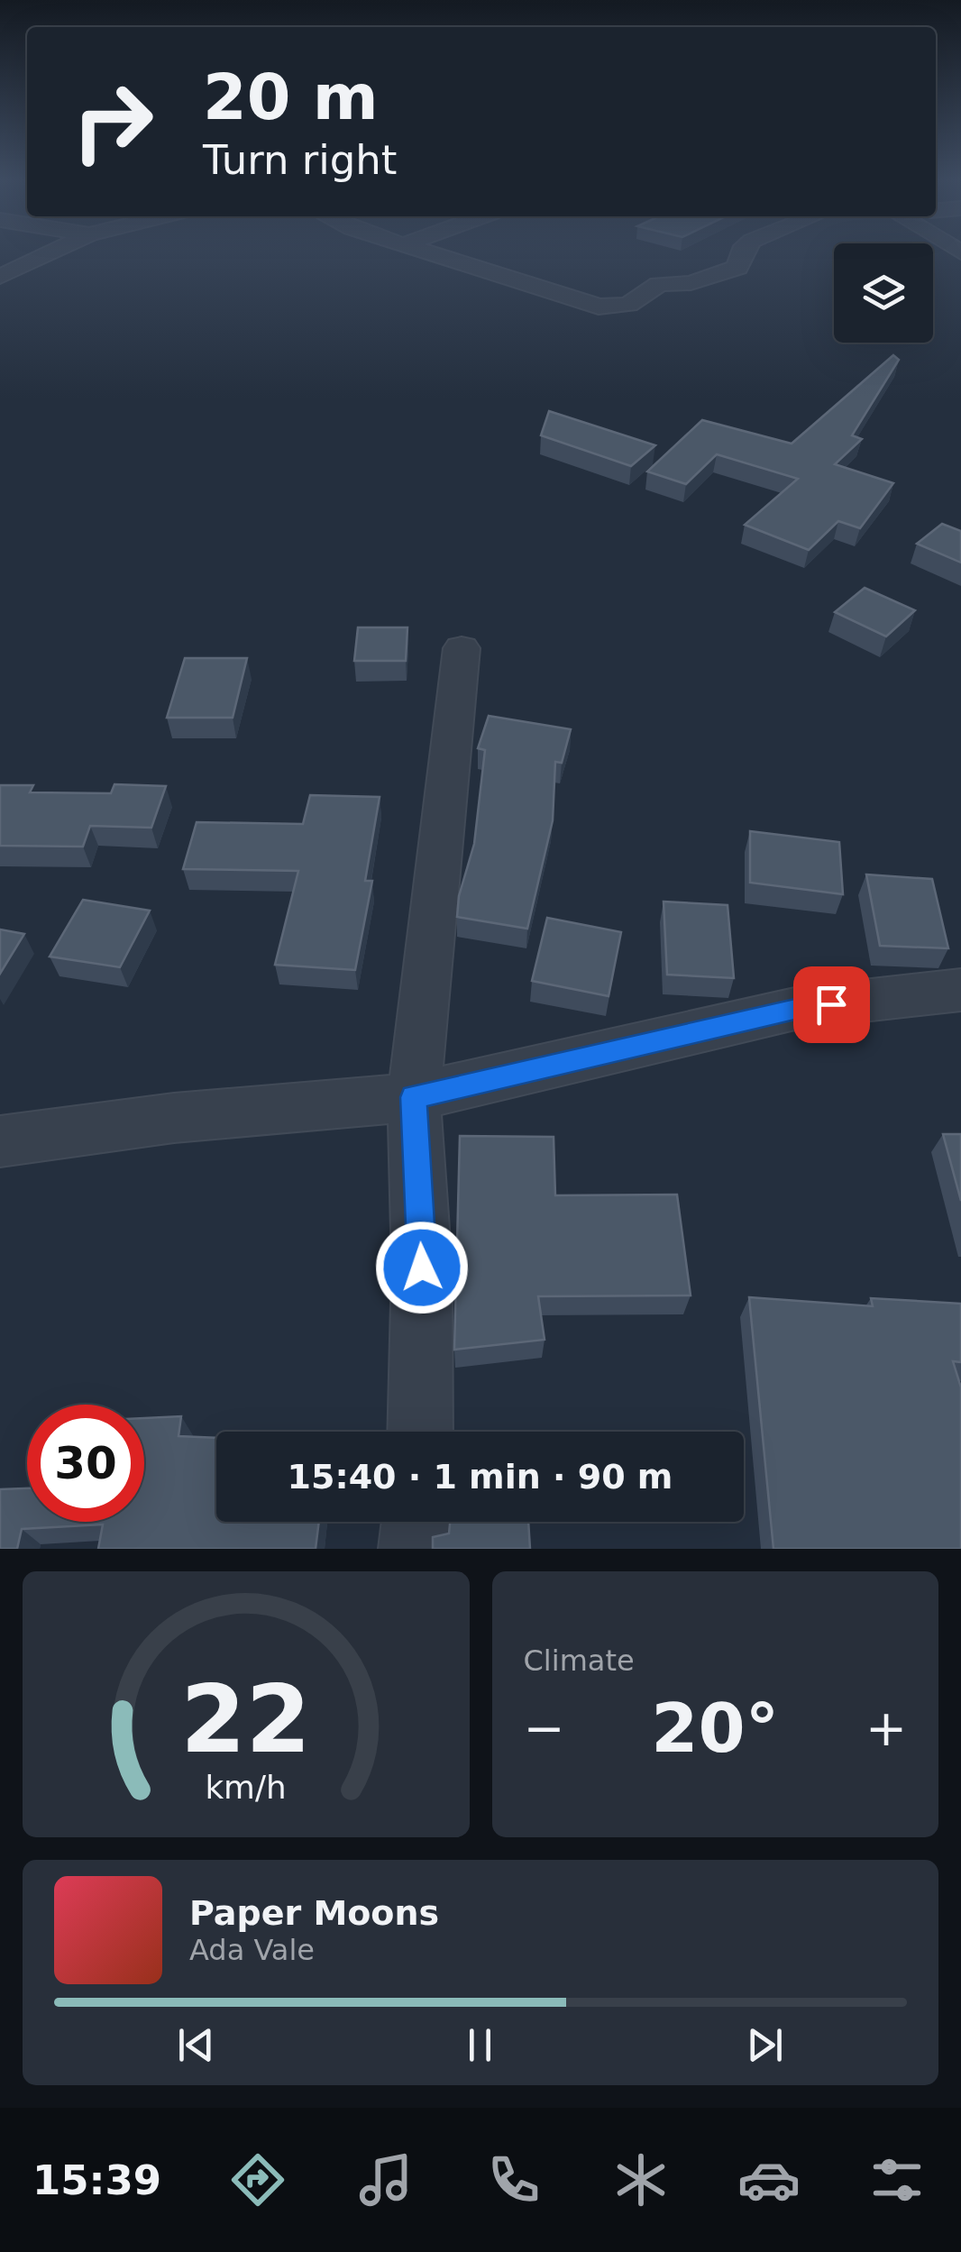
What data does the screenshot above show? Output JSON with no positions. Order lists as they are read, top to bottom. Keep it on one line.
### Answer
{"page":{"turn":["20 m","Turn right"],"limit":"30","trip":"15:40 · 1 min · 90 m","tile":"Climate","heat":["−","20°","+"],"song":["Paper Moons","Ada Vale"],"tabs":"15:39","gauge":["22","km/h"]}}
